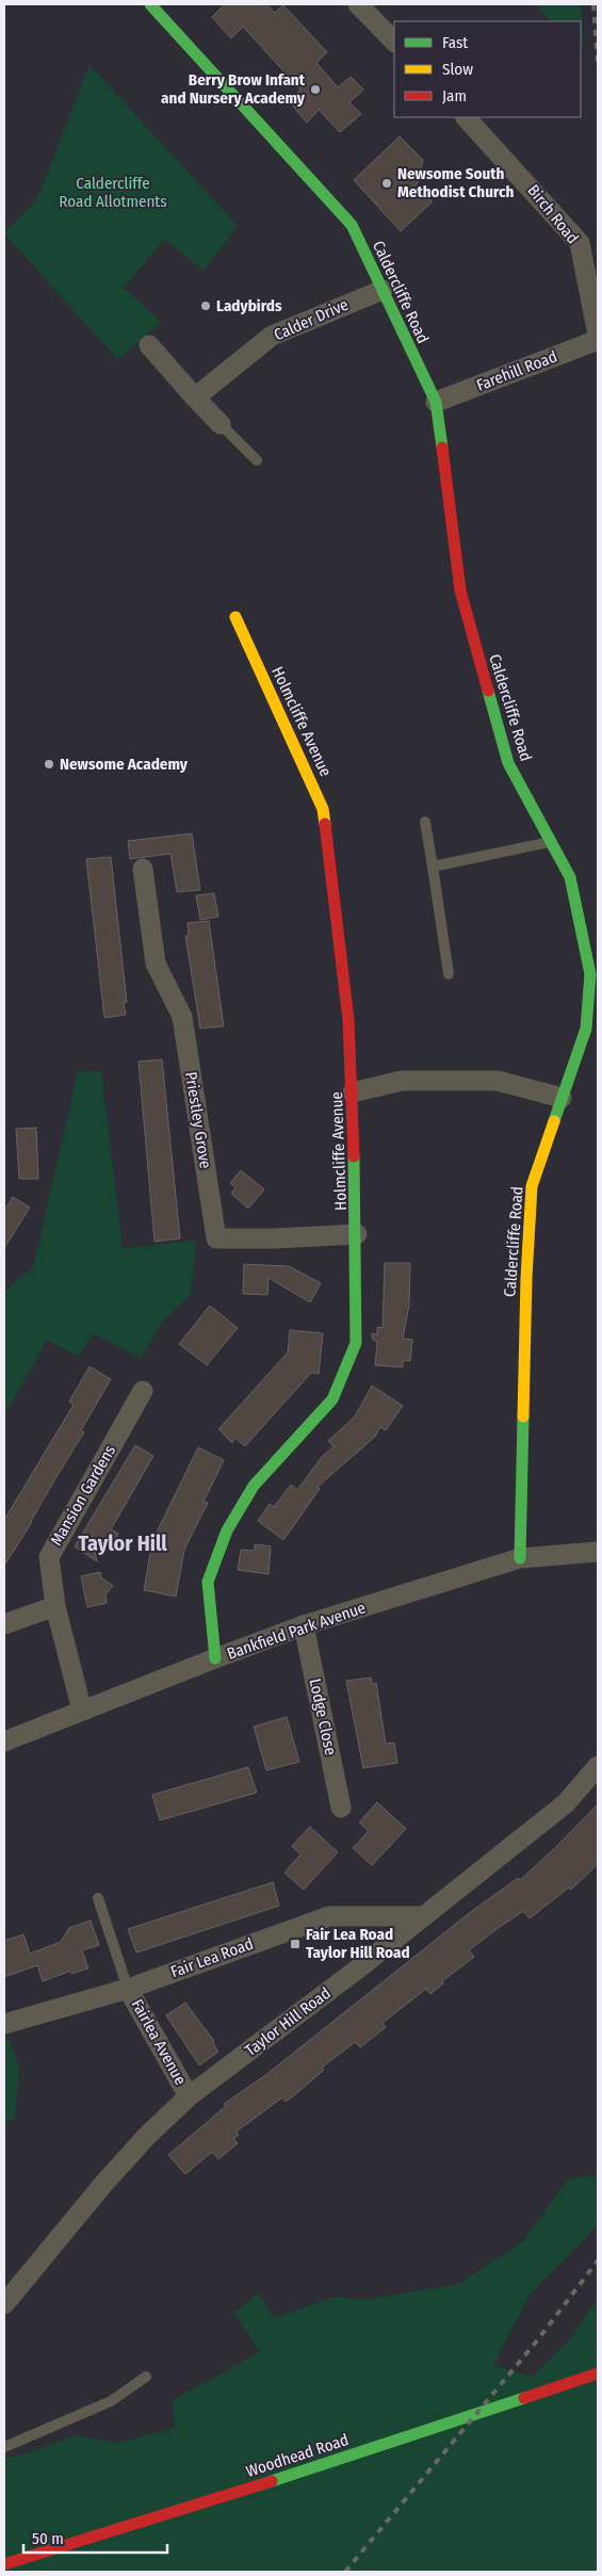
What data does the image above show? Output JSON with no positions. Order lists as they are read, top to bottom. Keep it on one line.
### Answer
{"streets":{"street":["Birch Road","Caldercliffe Road","Calder Drive","Farehill Road","Holmcliffe Avenue","Priestley Grove","Mansion Gardens","Bankfield Park Avenue","Lodge Close","Fair Lea Road","Taylor Hill Road","Fairlea Avenue","Woodhead Road"]},"crossings":[["Caldercliffe Road","Calder Drive"],["Caldercliffe Road","Farehill Road"],["Caldercliffe Road","Bankfield Park Avenue"],["Holmcliffe Avenue","Priestley Grove"],["Holmcliffe Avenue","Bankfield Park Avenue"],["Mansion Gardens","Bankfield Park Avenue"],["Bankfield Park Avenue","Lodge Close"],["Fair Lea Road","Taylor Hill Road"],["Fair Lea Road","Fairlea Avenue"],["Taylor Hill Road","Fairlea Avenue"]],"districts":["Taylor Hill"],"parks":["Caldercliffe Road Allotments"],"places":{"other":["Berry Brow Infant and Nursery Academy","Newsome South Methodist Church","Ladybirds","Newsome Academy"],"transit":["Fair Lea Road Taylor Hill Road"]},"legend":["Fast","Slow","Jam"],"scale_bar":"50 m"}
